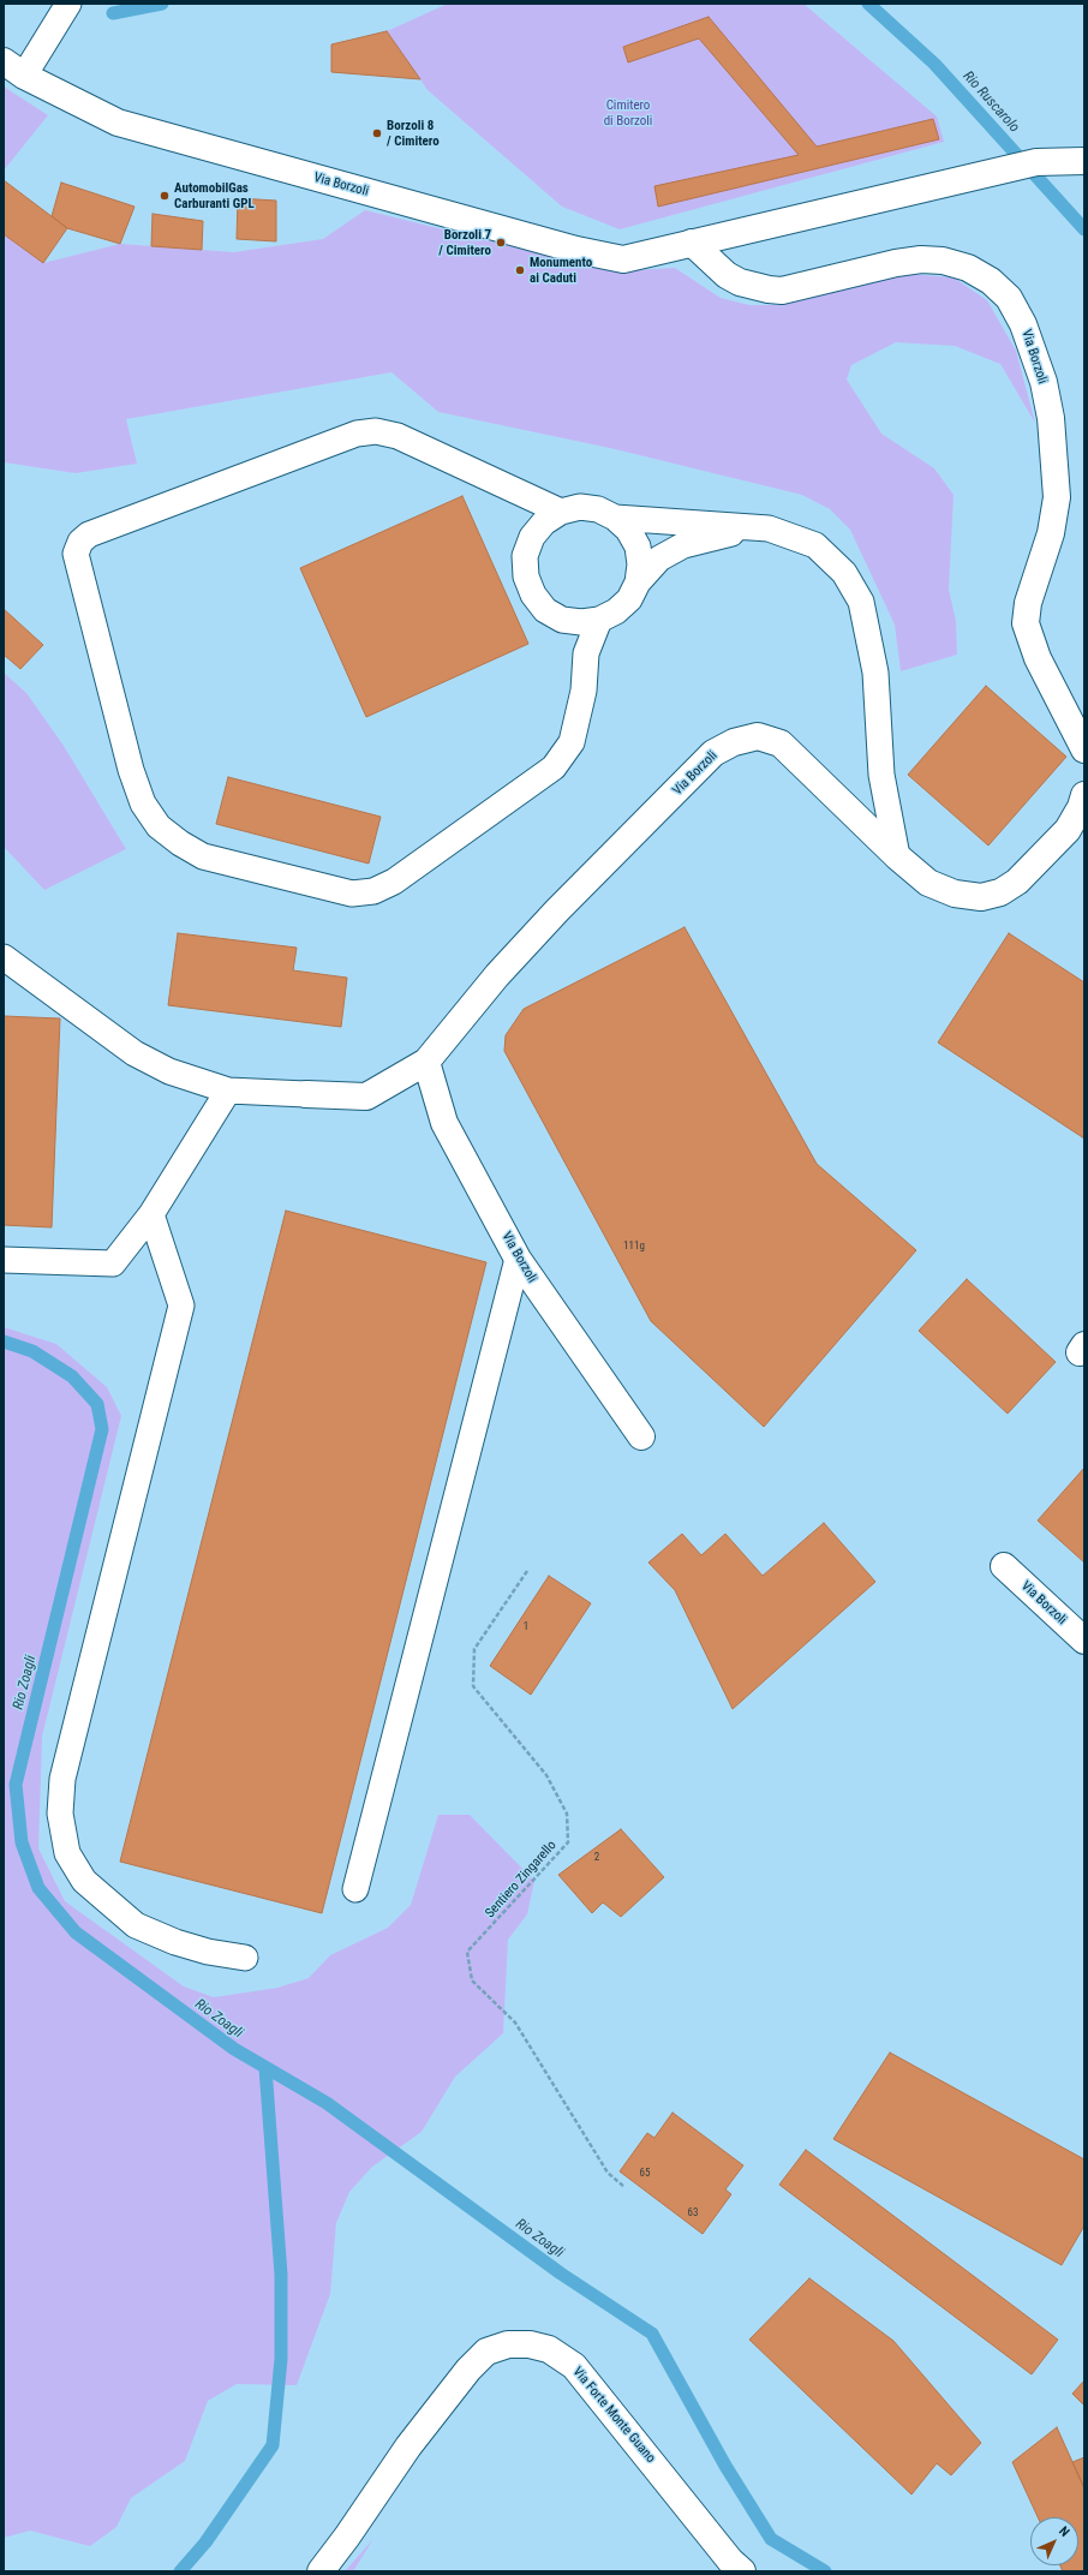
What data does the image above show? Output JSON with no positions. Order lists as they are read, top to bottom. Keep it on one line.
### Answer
{"streets":{"street":["Via Borzoli","Via Forte Monte Guano"],"path":["Sentiero Zingarello"]},"water":["Rio Ruscarolo","Rio Zoagli"],"parks":["Cimitero di Borzoli"],"places":["Borzoli 8 / Cimitero","AutomobilGas Carburanti GPL","Borzoli 7 / Cimitero","Monumento ai Caduti"],"house_numbers":["111g","1","2","65","63"],"north":"top right"}
